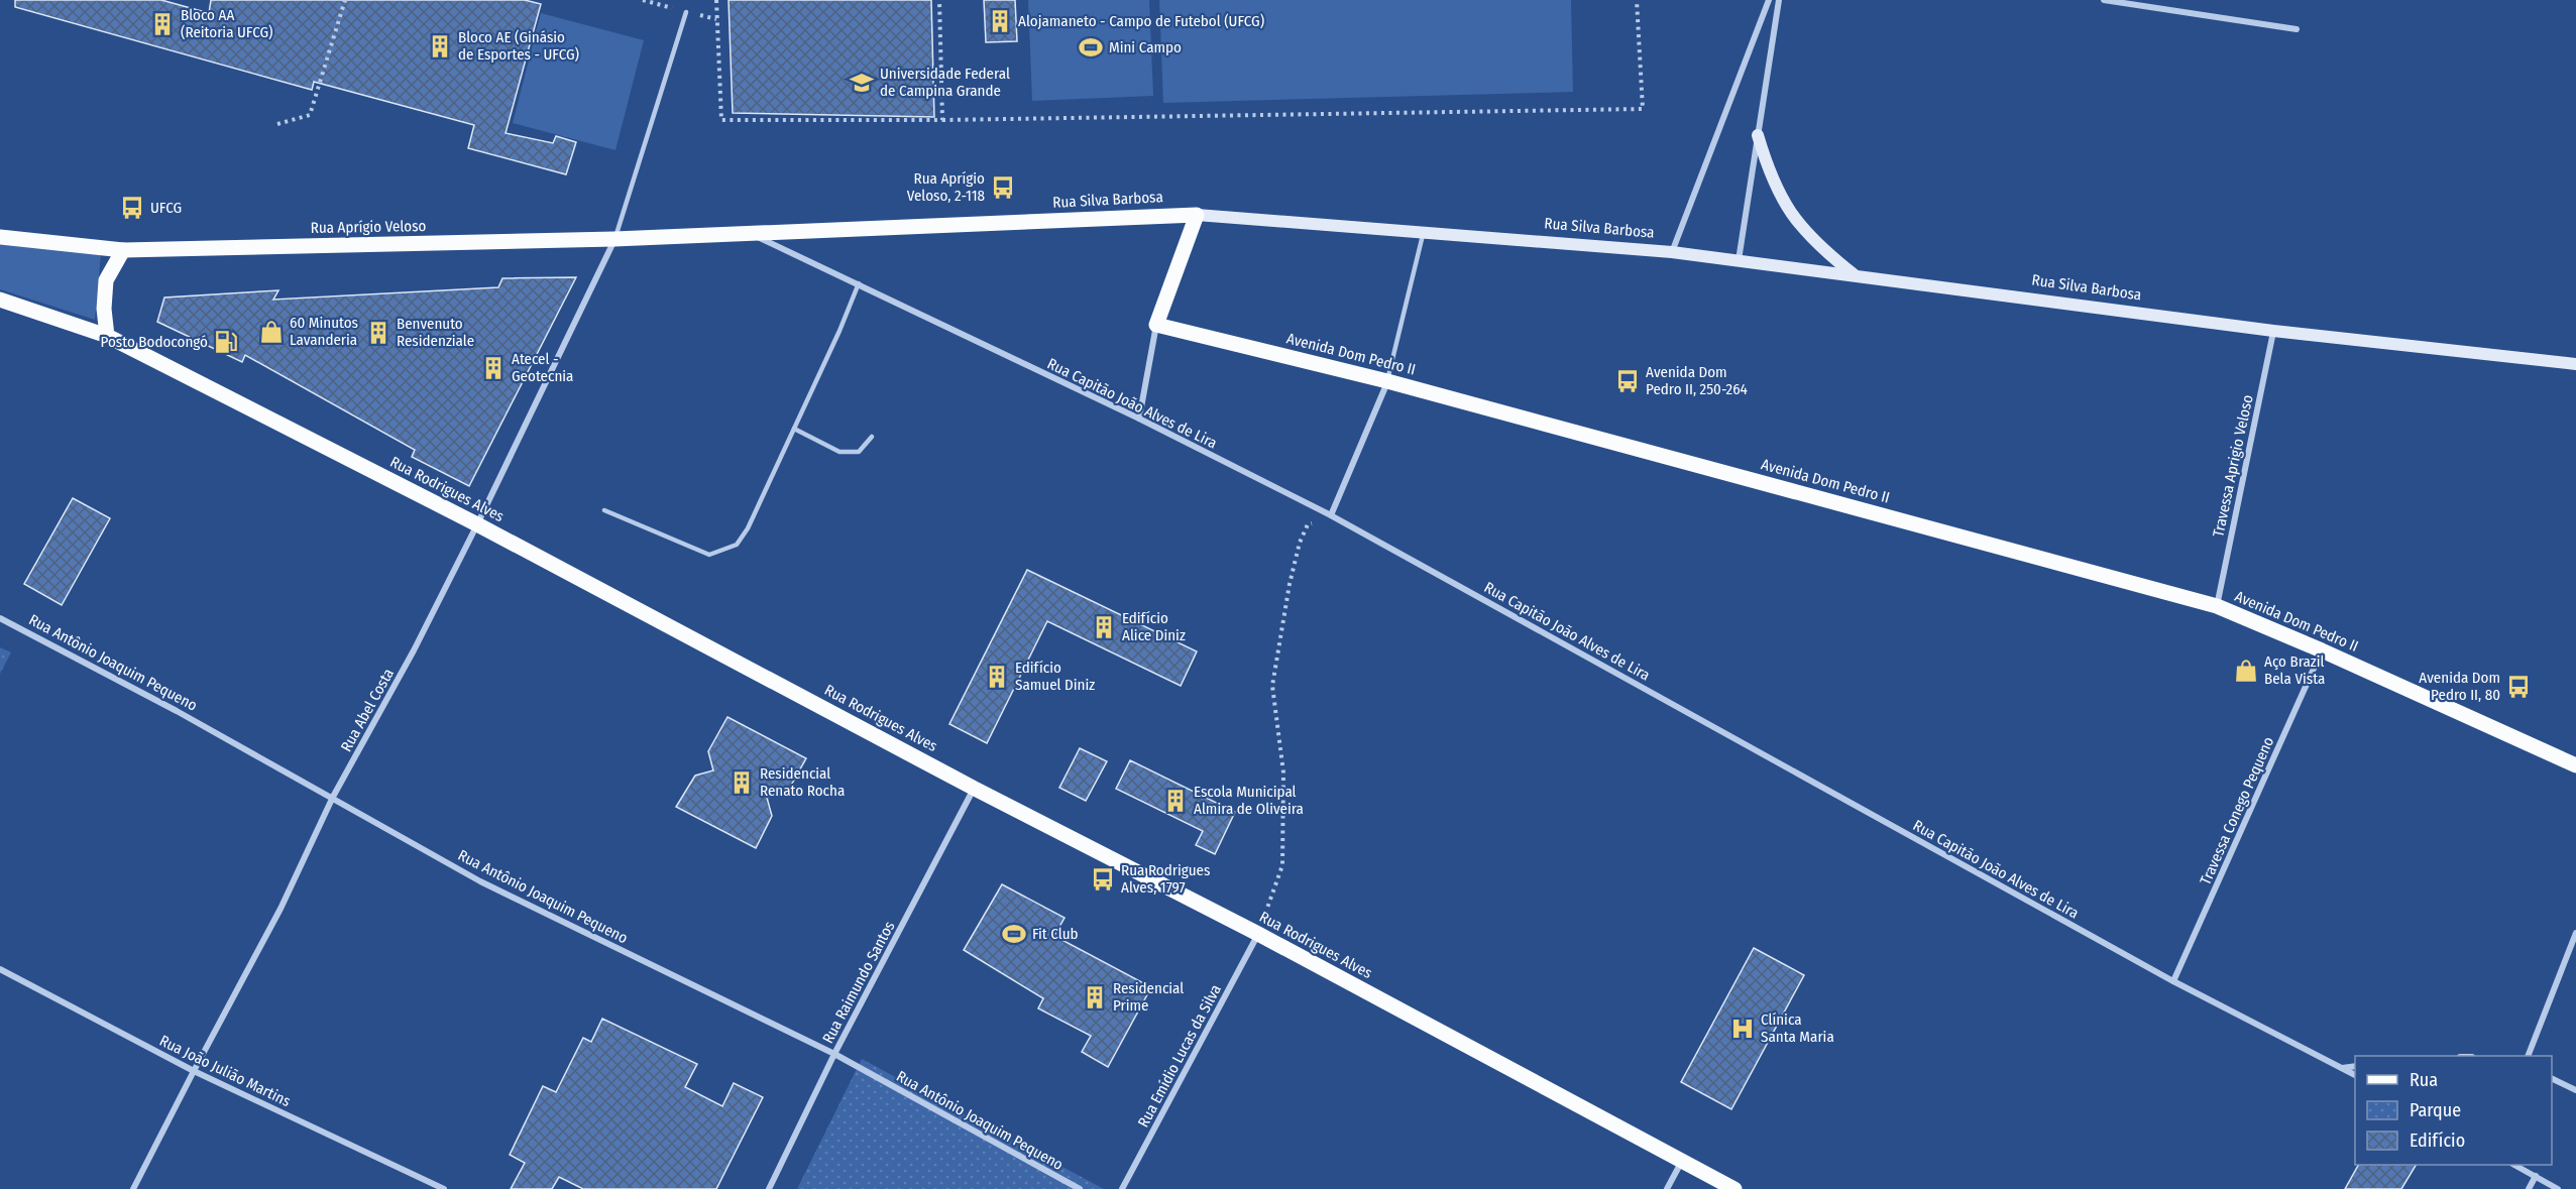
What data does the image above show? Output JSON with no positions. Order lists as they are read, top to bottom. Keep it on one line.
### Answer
{"streets":{"main road":["Rua Silva Barbosa","Rua Aprígio Veloso","Avenida Dom Pedro II","Rua Rodrigues Alves"],"street":["Rua Capitão João Alves de Lira","Travessa Aprigio Veloso","Rua Antônio Joaquim Pequeno","Rua Abel Costa","Travessa Conego Pequeno","Rua Raimundo Santos","Rua Emídio Lucas da Silva","Rua João Julião Martins"]},"crossings":[["Rua Silva Barbosa","Rua Aprígio Veloso"],["Rua Silva Barbosa","Rua Capitão João Alves de Lira"],["Rua Silva Barbosa","Travessa Aprigio Veloso"],["Rua Silva Barbosa","Rua Abel Costa"],["Rua Aprígio Veloso","Rua Abel Costa"],["Avenida Dom Pedro II","Travessa Aprigio Veloso"],["Avenida Dom Pedro II","Travessa Conego Pequeno"],["Rua Capitão João Alves de Lira","Travessa Conego Pequeno"],["Rua Rodrigues Alves","Rua Abel Costa"],["Rua Rodrigues Alves","Rua Raimundo Santos"],["Rua Rodrigues Alves","Rua Emídio Lucas da Silva"],["Rua Antônio Joaquim Pequeno","Rua Abel Costa"],["Rua Antônio Joaquim Pequeno","Rua Raimundo Santos"],["Rua Abel Costa","Rua João Julião Martins"]],"places":{"building":["Alojamaneto - Campo de Futebol (UFCG)","Bloco AA (Reitoria UFCG)","Bloco AE (Ginásio de Esportes - UFCG)","Benvenuto Residenziale","Atecel - Geotecnia","Edifício Alice Diniz","Edifício Samuel Diniz","Residencial Renato Rocha","Escola Municipal Almira de Oliveira","Residencial Prime"],"sports":["Mini Campo","Fit Club"],"school or university":["Universidade Federal de Campina Grande"],"bus stop":["Rua Aprígio Veloso, 2-118","UFCG","Avenida Dom Pedro II, 250-264","Avenida Dom Pedro II, 80","Rua Rodrigues Alves, 1797"],"shop":["60 Minutos Lavanderia","Aço Brazil Bela Vista"],"fuel station":["Posto Bodocongó"],"hospital":["Clínica Santa Maria"]},"legend":["Rua","Parque","Edifício"]}
